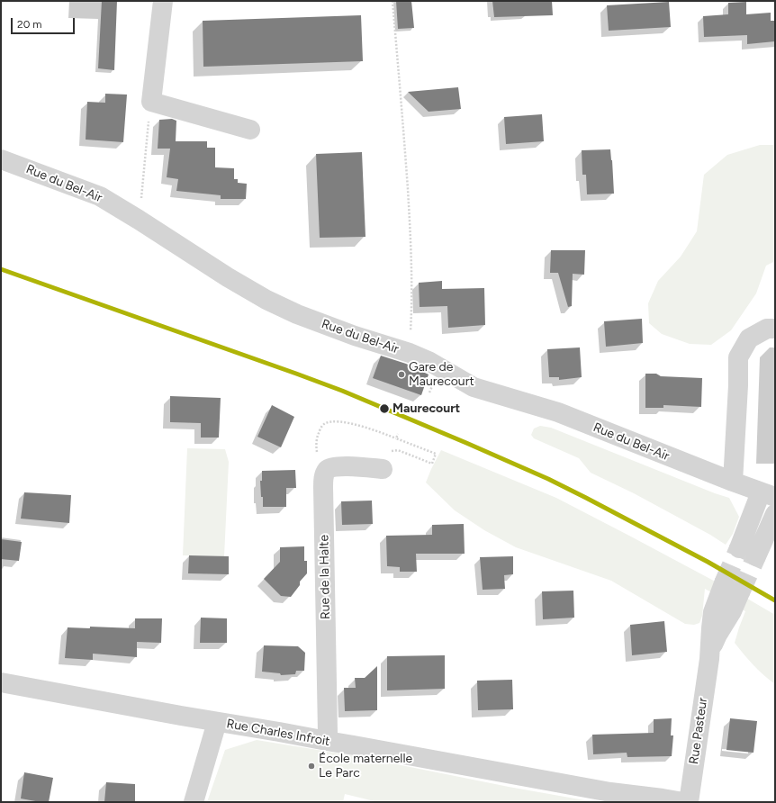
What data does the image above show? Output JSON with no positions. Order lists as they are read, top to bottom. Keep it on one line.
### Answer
{"streets":{"street":["Rue du Bel-Air","Rue de la Halte","Rue Pasteur","Rue Charles Infroit"]},"crossings":[["Rue de la Halte","Rue Charles Infroit"]],"places":["Gare de Maurecourt","Maurecourt","École maternelle Le Parc"],"scale_bar":"20 m"}
